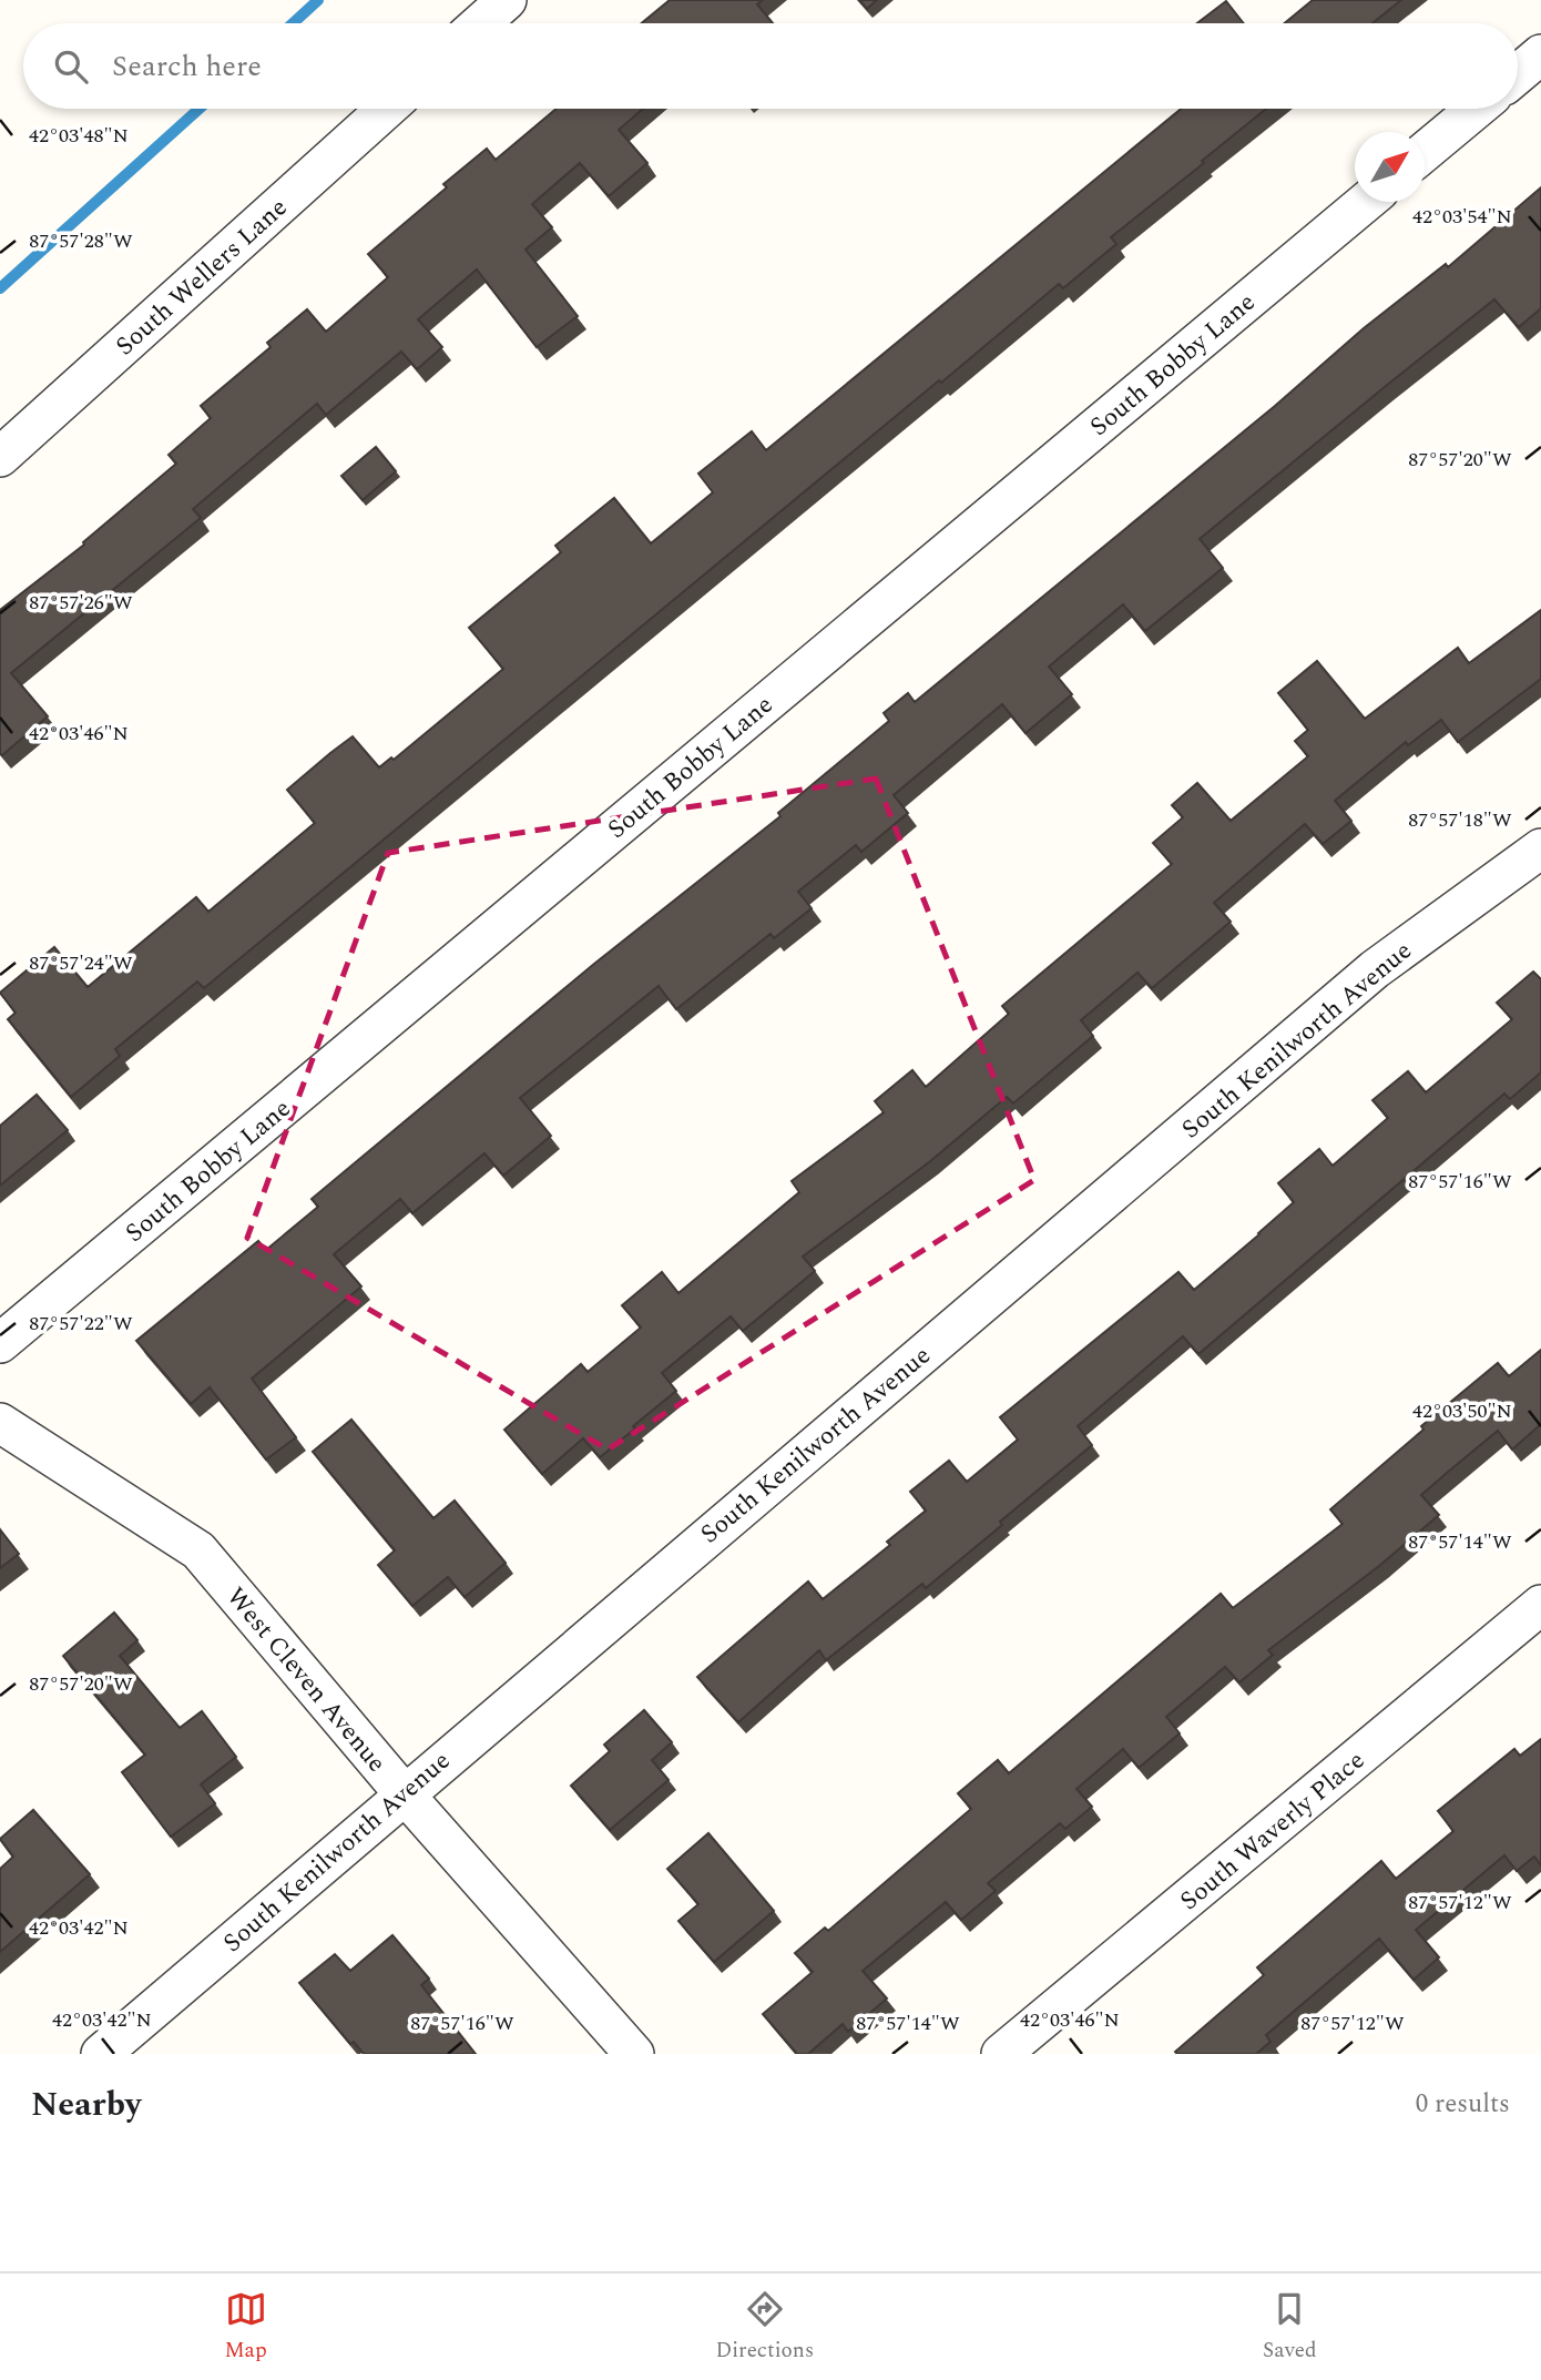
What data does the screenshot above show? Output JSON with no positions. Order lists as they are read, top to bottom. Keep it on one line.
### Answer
{"streets":{"street":["South Wellers Lane","South Bobby Lane","South Kenilworth Avenue","West Cleven Avenue","South Waverly Place"]},"crossings":[["South Kenilworth Avenue","West Cleven Avenue"]],"north":"top right","page":{"search":"Search here","heading":["Nearby","0 results"],"nav":["Map","Directions","Saved"]},"coordinates":["42°03'48\"N","42°03'54\"N","87°57'28\"W","87°57'20\"W","87°57'26\"W","42°03'46\"N","87°57'18\"W","87°57'24\"W","87°57'16\"W","87°57'22\"W","42°03'50\"N","87°57'14\"W","87°57'12\"W","42°03'42\"N"]}
